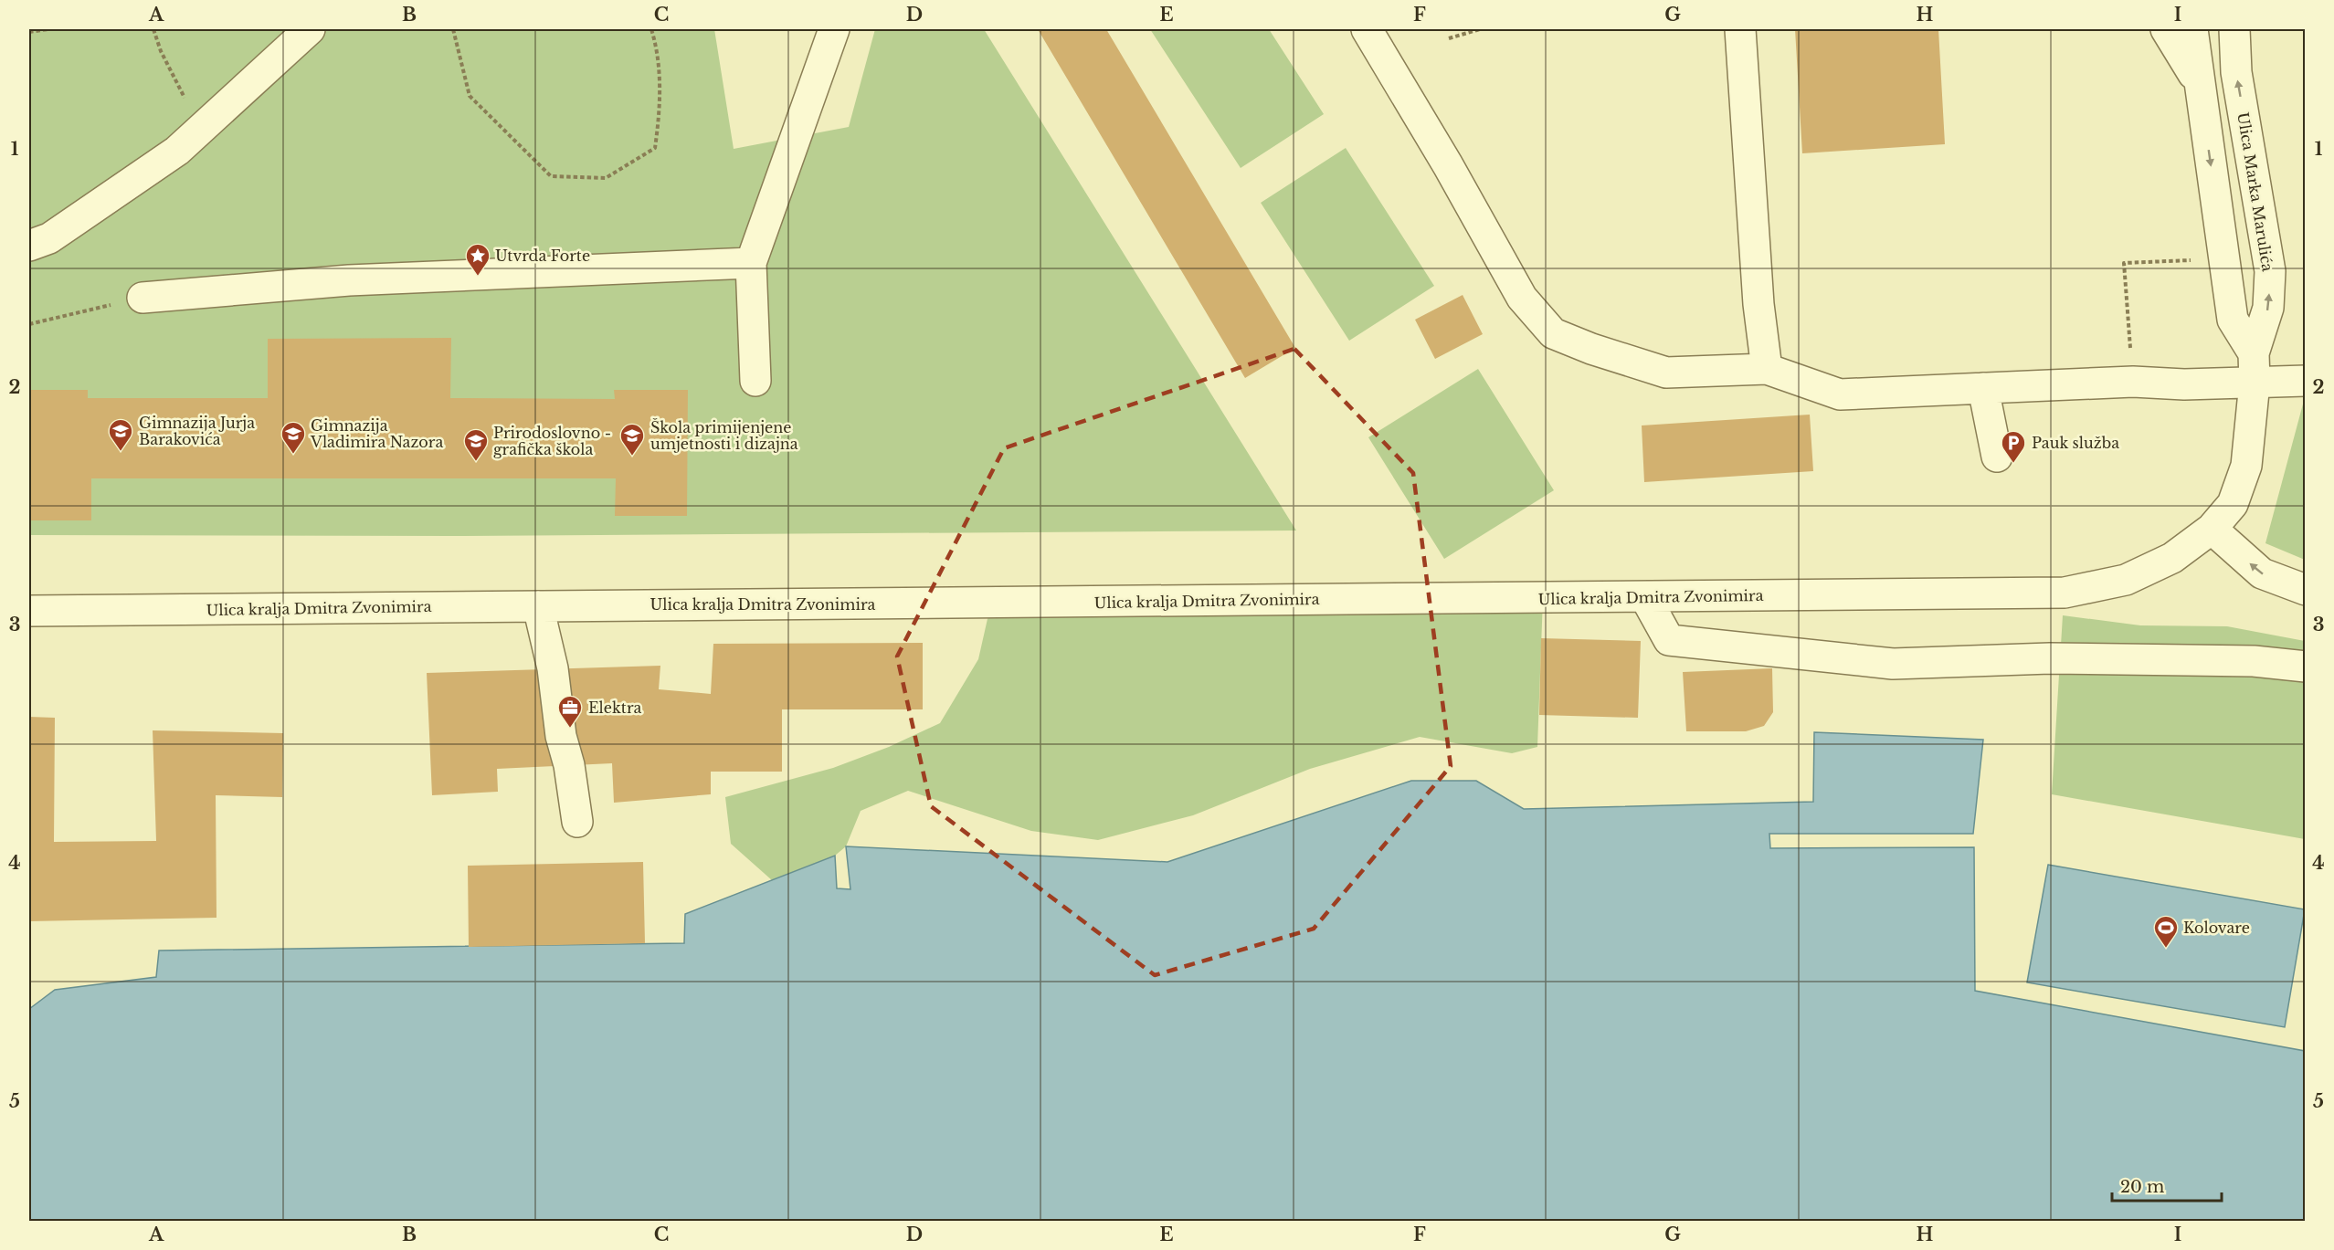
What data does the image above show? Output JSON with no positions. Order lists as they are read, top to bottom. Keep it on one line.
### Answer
{"streets":{"street":["Ulica Marka Marulića","Ulica kralja Dmitra Zvonimira"]},"crossings":[["Ulica Marka Marulića","Ulica kralja Dmitra Zvonimira"]],"places":{"place":["Utvrda Forte"],"school or university":["Gimnazija Jurja Barakovića","Gimnazija Vladimira Nazora","Škola primijenjene umjetnosti i dizajna","Prirodoslovno - grafička škola"],"parking":["Pauk služba"],"office":["Elektra"],"sports":["Kolovare"]},"scale_bar":"20 m","grid":{"columns":["A","B","C","D","E","F","G","H","I"],"rows":["1","2","3","4","5"]}}
